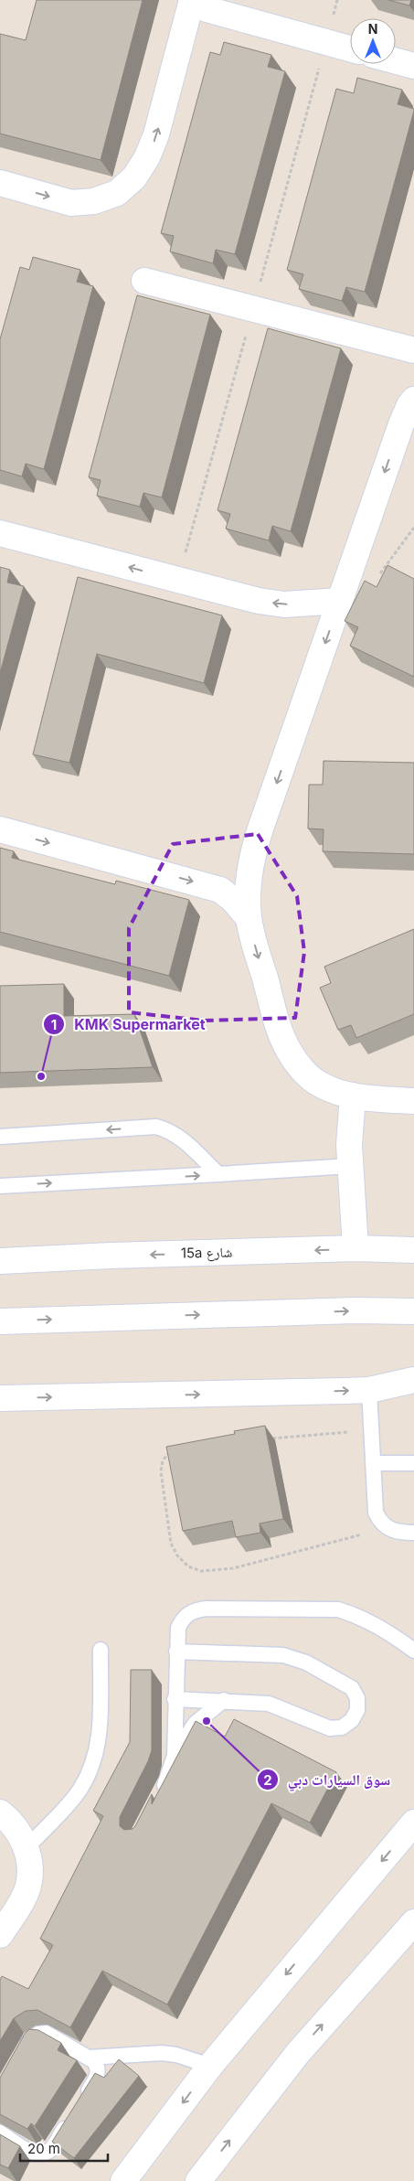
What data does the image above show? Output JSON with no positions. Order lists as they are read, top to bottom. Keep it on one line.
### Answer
{"streets":{"street":["15a شارع"]},"places":["KMK Supermarket","سوق السيارات دبي"],"scale_bar":"20 m","north":"top"}
